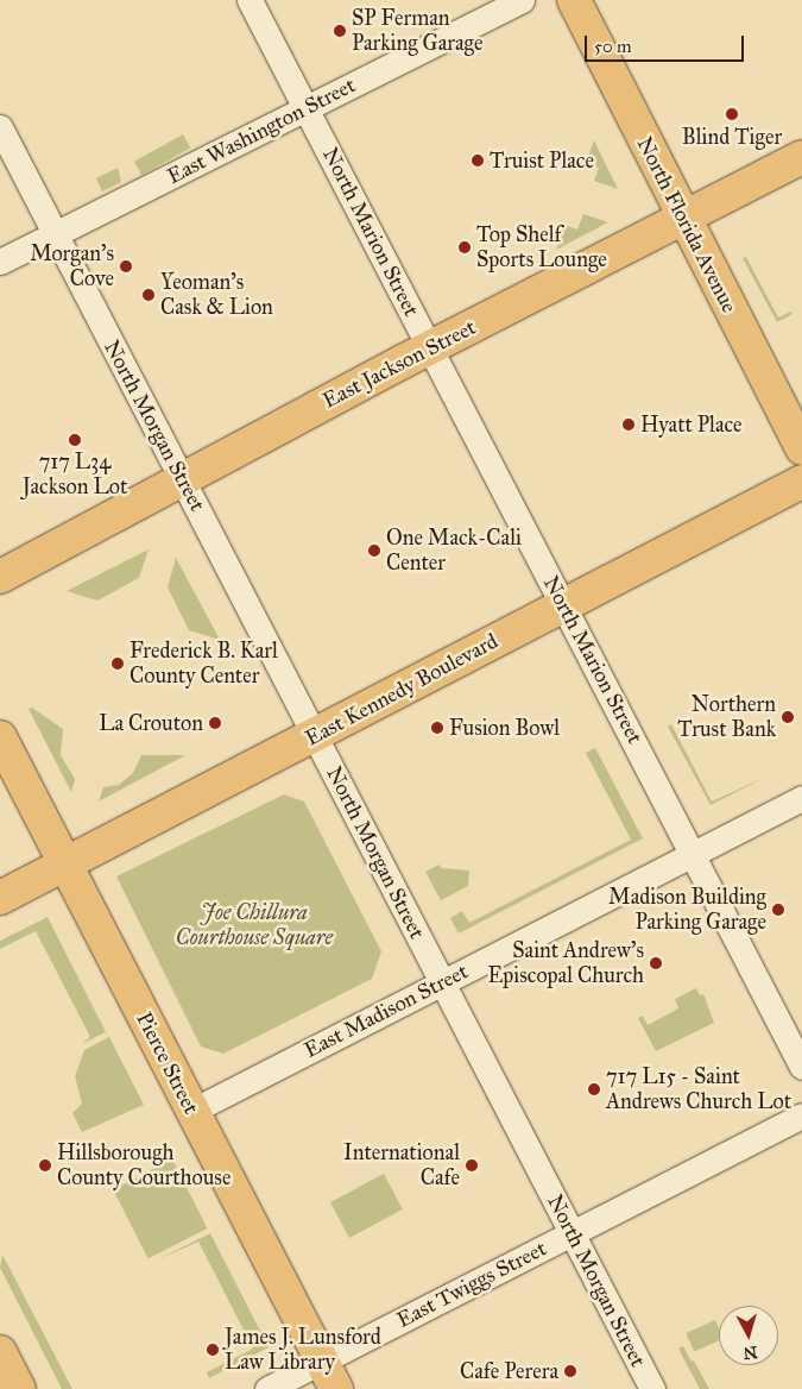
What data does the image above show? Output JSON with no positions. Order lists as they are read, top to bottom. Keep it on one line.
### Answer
{"streets":{"main road":["North Florida Avenue","East Jackson Street","East Kennedy Boulevard","Pierce Street"],"street":["East Washington Street","North Marion Street","North Morgan Street","East Madison Street","East Twiggs Street"]},"crossings":[["East Washington Street","North Marion Street"],["East Washington Street","North Morgan Street"],["North Florida Avenue","East Jackson Street"],["North Marion Street","East Jackson Street"],["North Marion Street","East Kennedy Boulevard"],["North Marion Street","East Madison Street"],["East Jackson Street","North Morgan Street"],["North Morgan Street","East Kennedy Boulevard"],["North Morgan Street","East Madison Street"],["North Morgan Street","East Twiggs Street"],["East Kennedy Boulevard","Pierce Street"],["East Madison Street","Pierce Street"],["Pierce Street","East Twiggs Street"]],"parks":["Joe Chillura Courthouse Square"],"places":["SP Ferman Parking Garage","Blind Tiger","Truist Place","Top Shelf Sports Lounge","Morgan's Cove","Yeoman's Cask & Lion","Hyatt Place","717 L34 Jackson Lot","One Mack-Cali Center","Frederick B. Karl County Center","Northern Trust Bank","La Crouton","Fusion Bowl","Madison Building Parking Garage","Saint Andrew's Episcopal Church","717 L15 - Saint Andrews Church Lot","Hillsborough County Courthouse","International Cafe","James J. Lunsford Law Library","Cafe Perera"],"scale_bar":"50 m","north":"bottom"}
